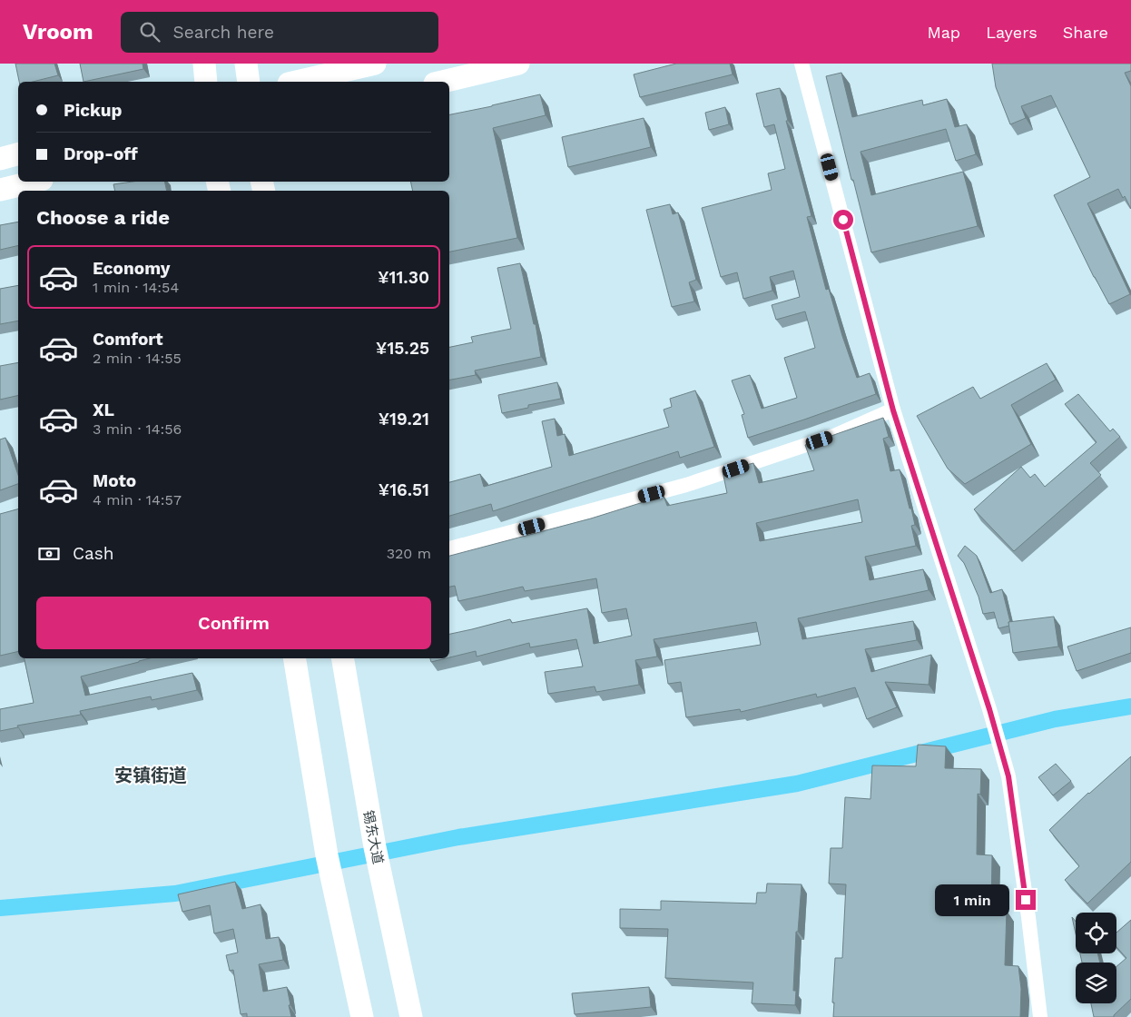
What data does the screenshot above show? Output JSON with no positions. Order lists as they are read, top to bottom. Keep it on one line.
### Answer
{"streets":{"main road":["锡东大道"]},"districts":["安镇街道"],"page":{"header":"Vroom","search":"Search here","nav":["Map","Layers","Share"],"banner":["Pickup","Drop-off"],"heading":"Choose a ride","list":[{"name":"Economy","note":"1 min · 14:54","value":"¥11.30"},{"name":"Comfort","note":"2 min · 14:55","value":"¥15.25"},{"name":"XL","note":"3 min · 14:56","value":"¥19.21"},{"name":"Moto","note":"4 min · 14:57","value":"¥16.51"}],"pay":["Cash","320 m"],"buttons":"Confirm","bubble":"1 min"}}
